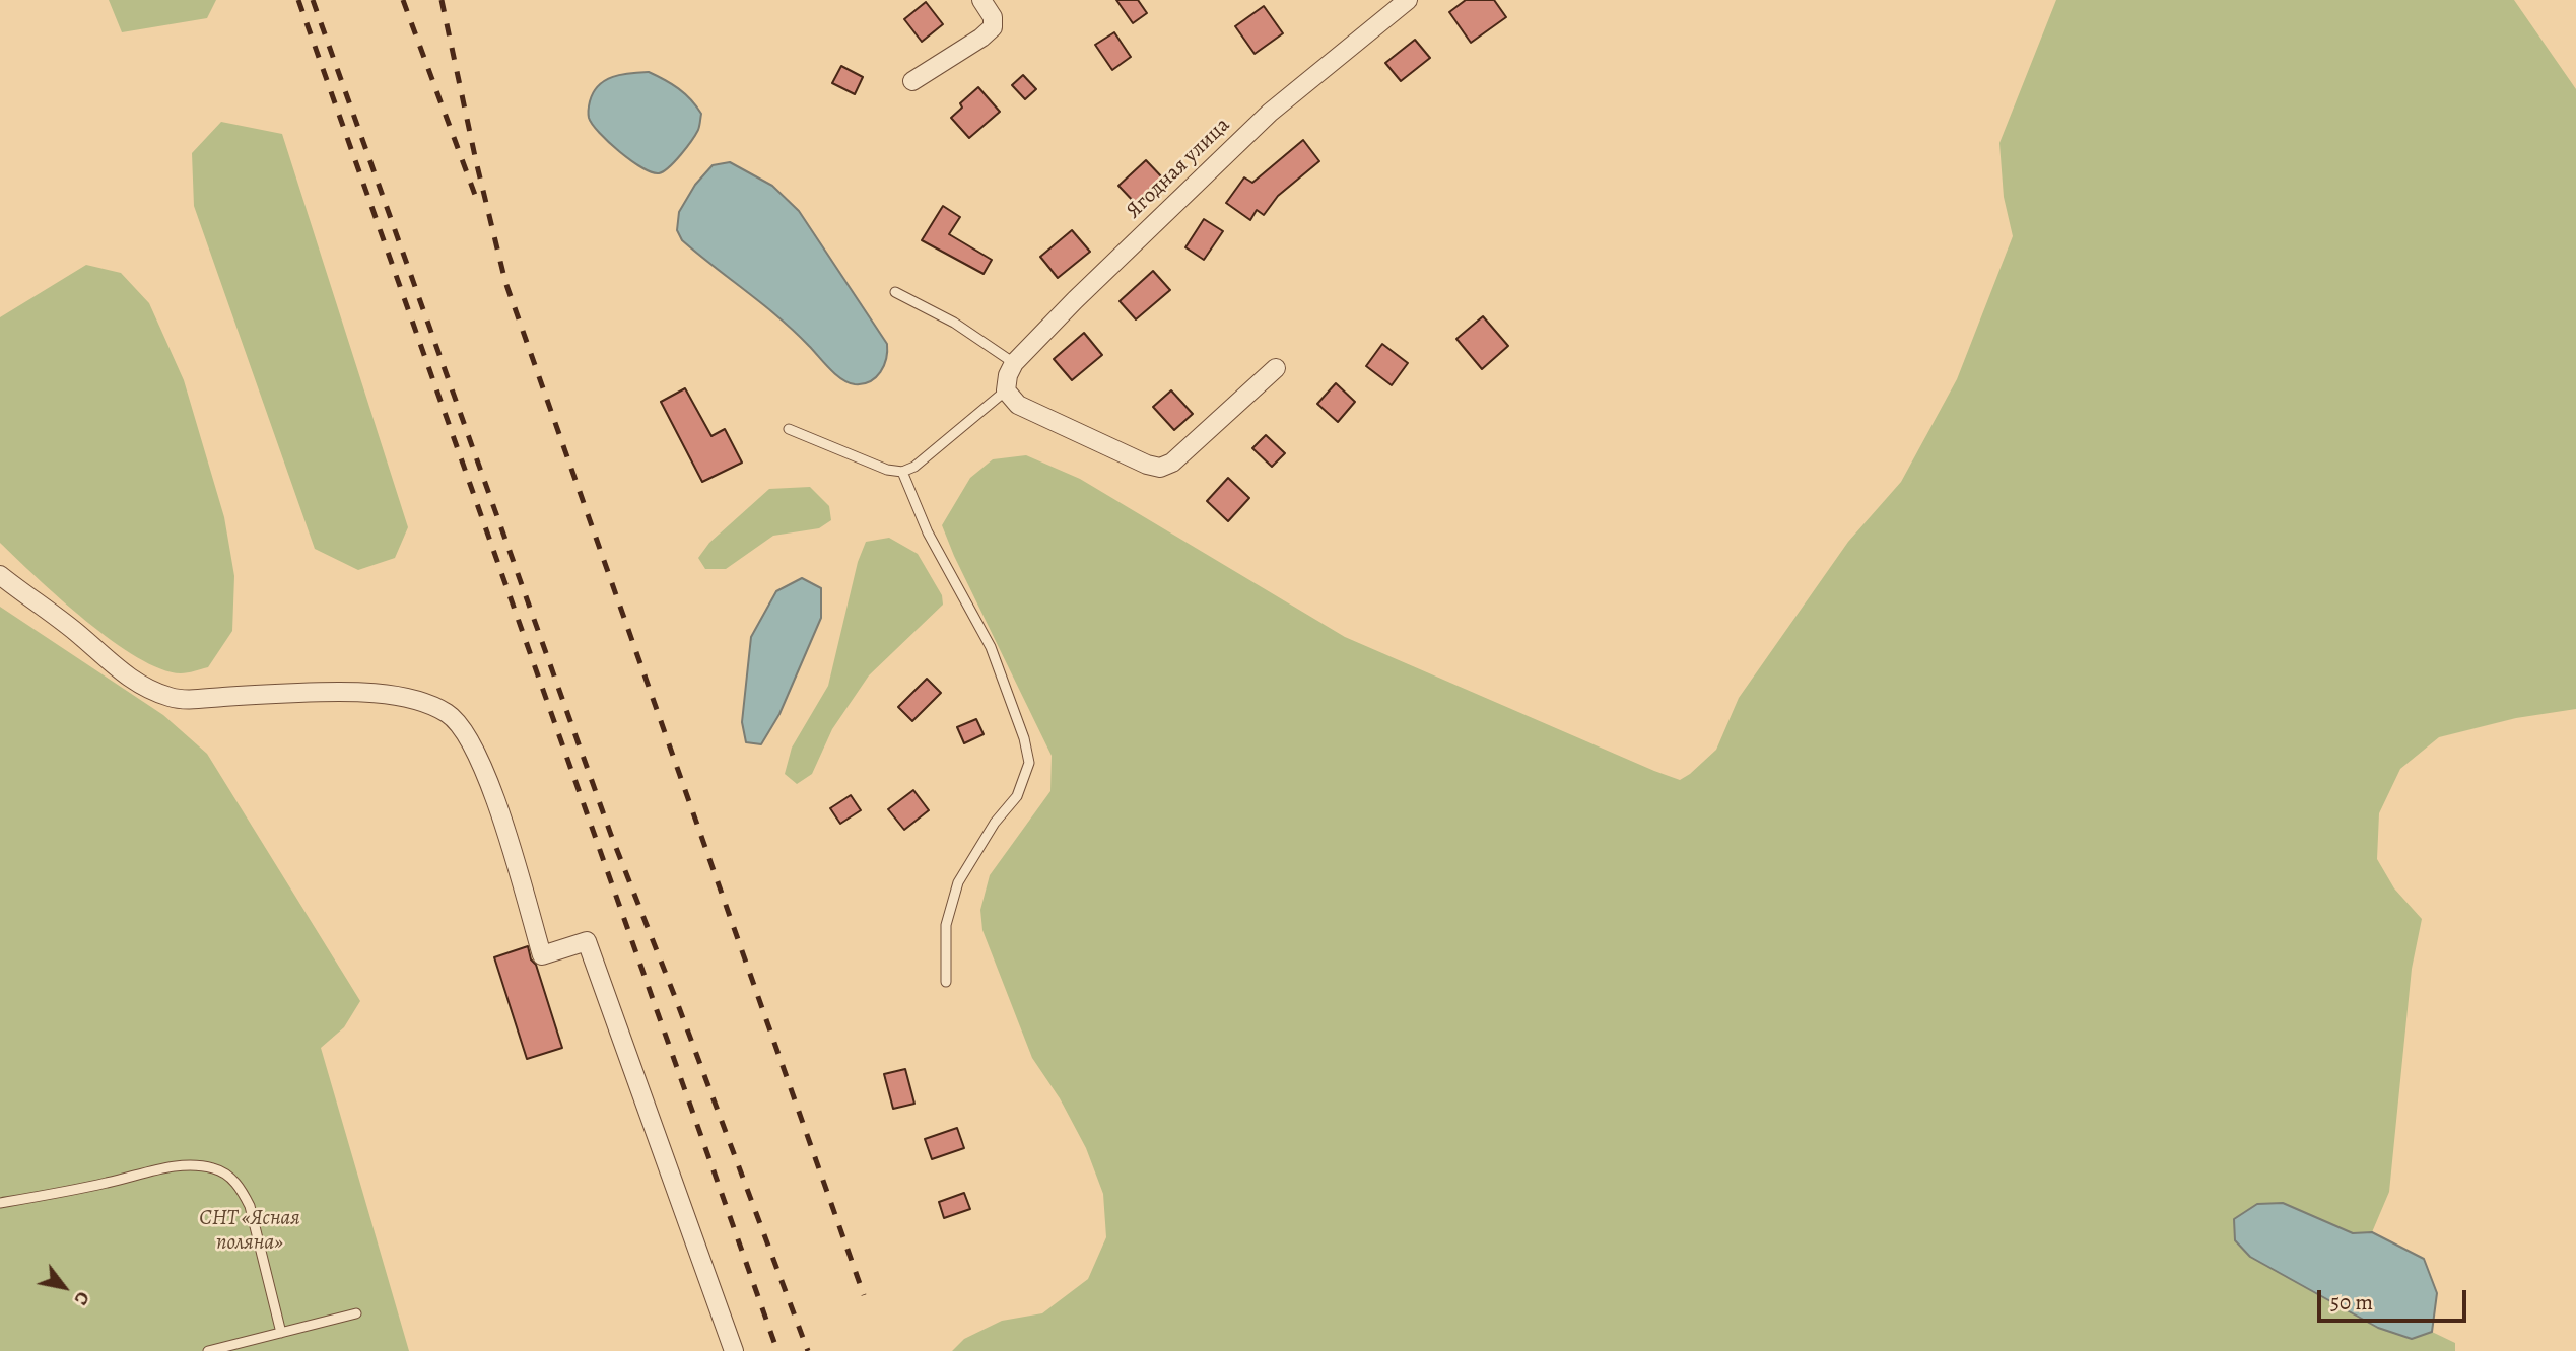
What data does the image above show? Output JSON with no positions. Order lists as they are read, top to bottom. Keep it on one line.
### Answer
{"streets":{"street":["Ягодная улица"]},"parks":["СНТ «Ясная поляна»"],"scale_bar":"50 m","north":"bottom right"}
